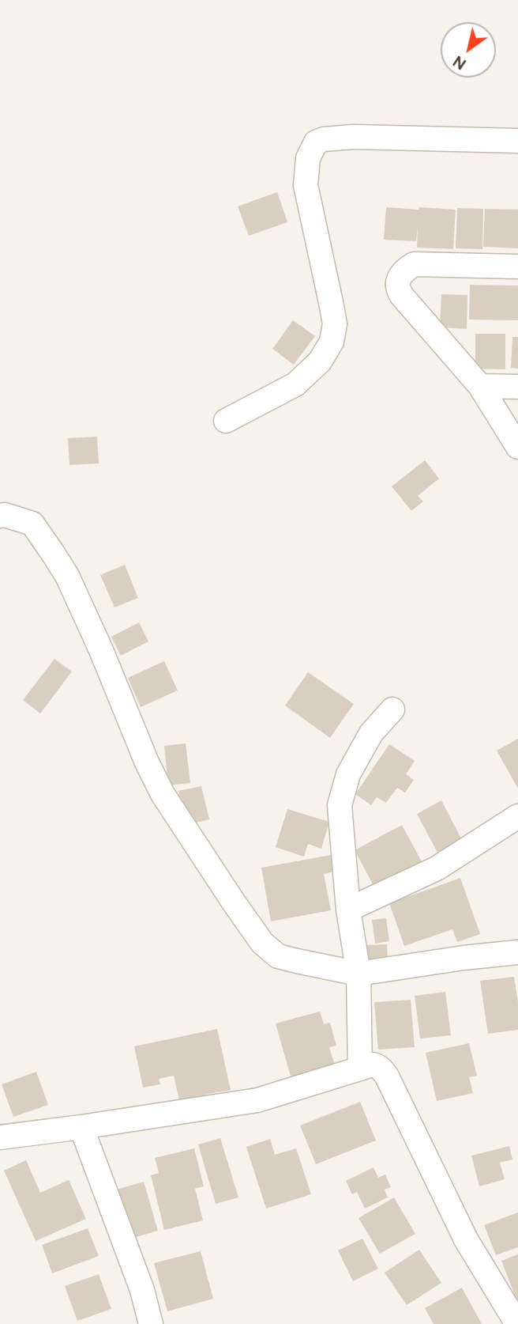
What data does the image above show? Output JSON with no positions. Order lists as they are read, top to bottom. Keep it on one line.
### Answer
{"north":"bottom left"}
